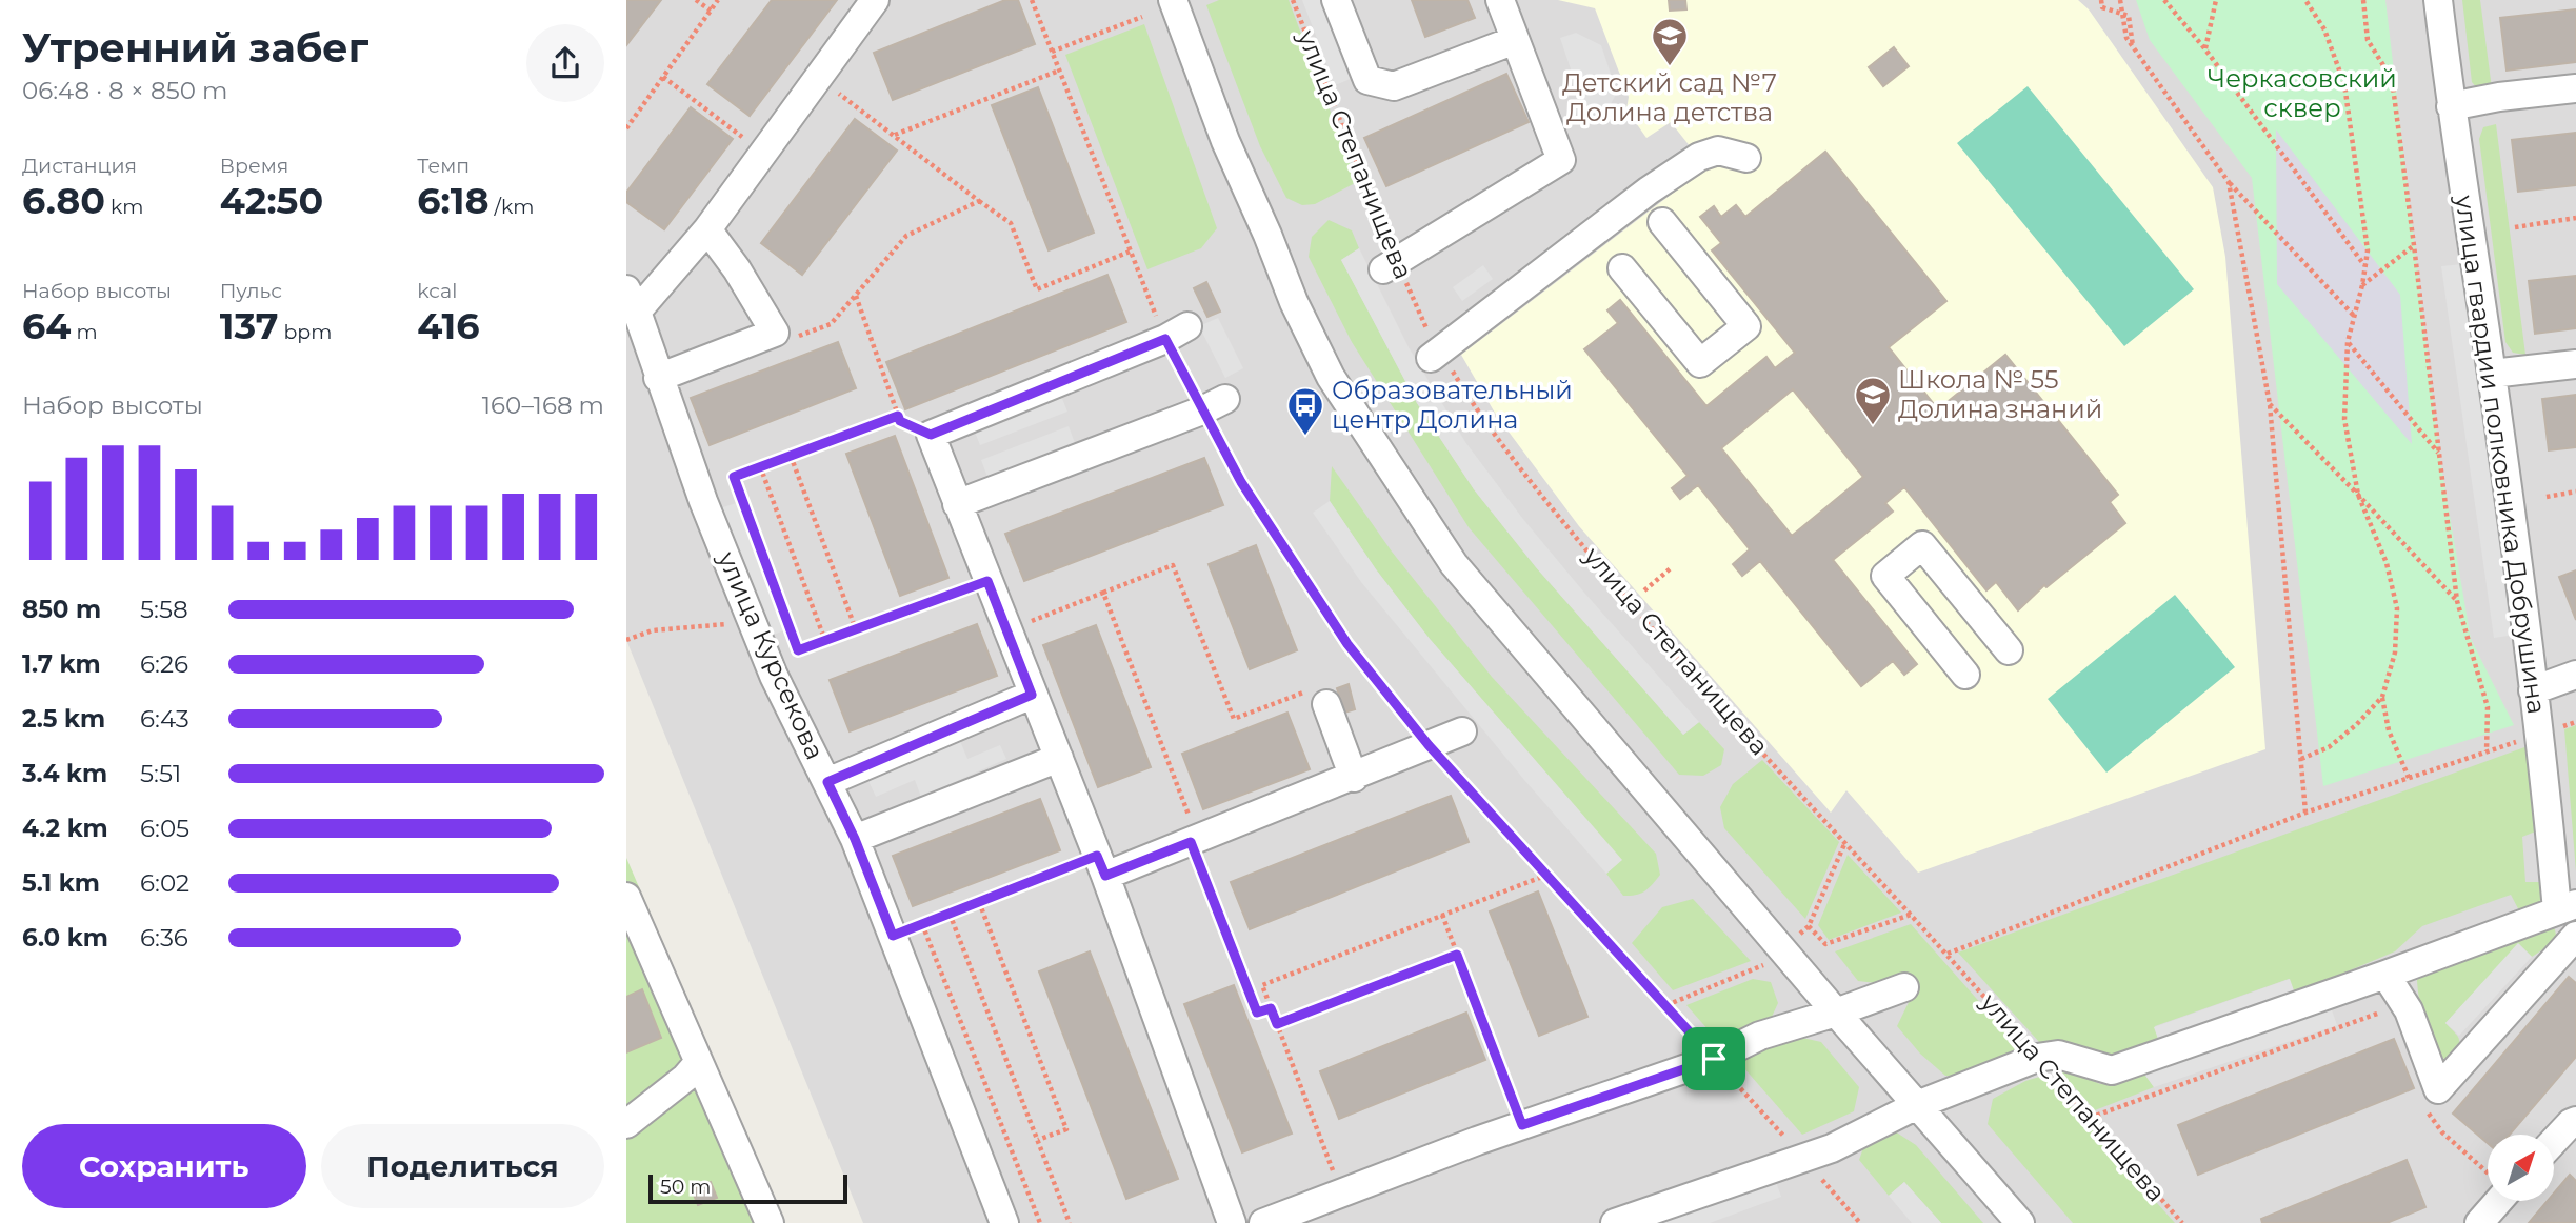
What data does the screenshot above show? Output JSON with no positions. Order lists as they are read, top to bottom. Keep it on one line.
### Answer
{"streets":{"street":["улица гвардии полковника Добрушина","улица Курсекова"],"path":["улица Степанищева"]},"parks":["Черкасовский сквер"],"places":{"school or university":["Детский сад №7 Долина детства","Школа № 55 Долина знаний"],"bus stop":["Образовательный центр Долина"]},"scale_bar":"50 m","north":"top right","page":{"heading":["Утренний забег","06:48 · 8 × 850 m"],"stats":[["Дистанция","6.80 km"],["Время","42:50"],["Темп","6:18 /km"],["Набор высоты","64 m"],["Пульс","137 bpm"],["kcal","416"]],"chart":["Набор высоты","160–168 m"],"list":[{"name":"850 m","note":"5:58"},{"name":"1.7 km","note":"6:26"},{"name":"2.5 km","note":"6:43"},{"name":"3.4 km","note":"5:51"},{"name":"4.2 km","note":"6:05"},{"name":"5.1 km","note":"6:02"},{"name":"6.0 km","note":"6:36"}],"buttons":["Сохранить","Поделиться"],"scale":"50 m"}}
